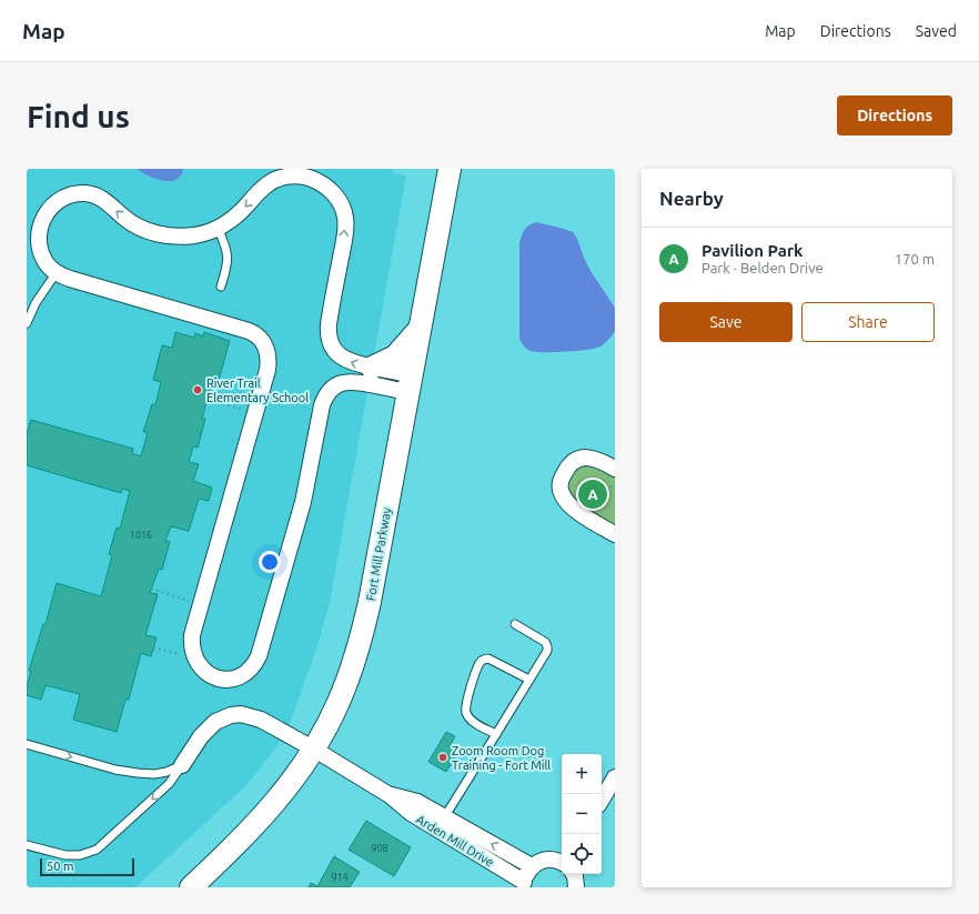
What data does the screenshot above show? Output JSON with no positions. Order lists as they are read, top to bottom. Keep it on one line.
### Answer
{"streets":{"main road":["Fort Mill Parkway"],"street":["Arden Mill Drive"]},"crossings":[["Fort Mill Parkway","Arden Mill Drive"]],"places":["River Trail Elementary School","Zoom Room Dog Training - Fort Mill"],"house_numbers":["1016","908","914"],"scale_bar":"50 m","page":{"header":"Map","nav":["Map","Directions","Saved"],"buttons":["Directions",["Save","Share"]],"title":"Find us","heading":"Nearby","list":[{"mark":"A","name":"Pavilion Park","note":"Park · Belden Drive","value":"170 m"}],"pins":"A","map_buttons":["+","−"],"scale":"50 m"}}
